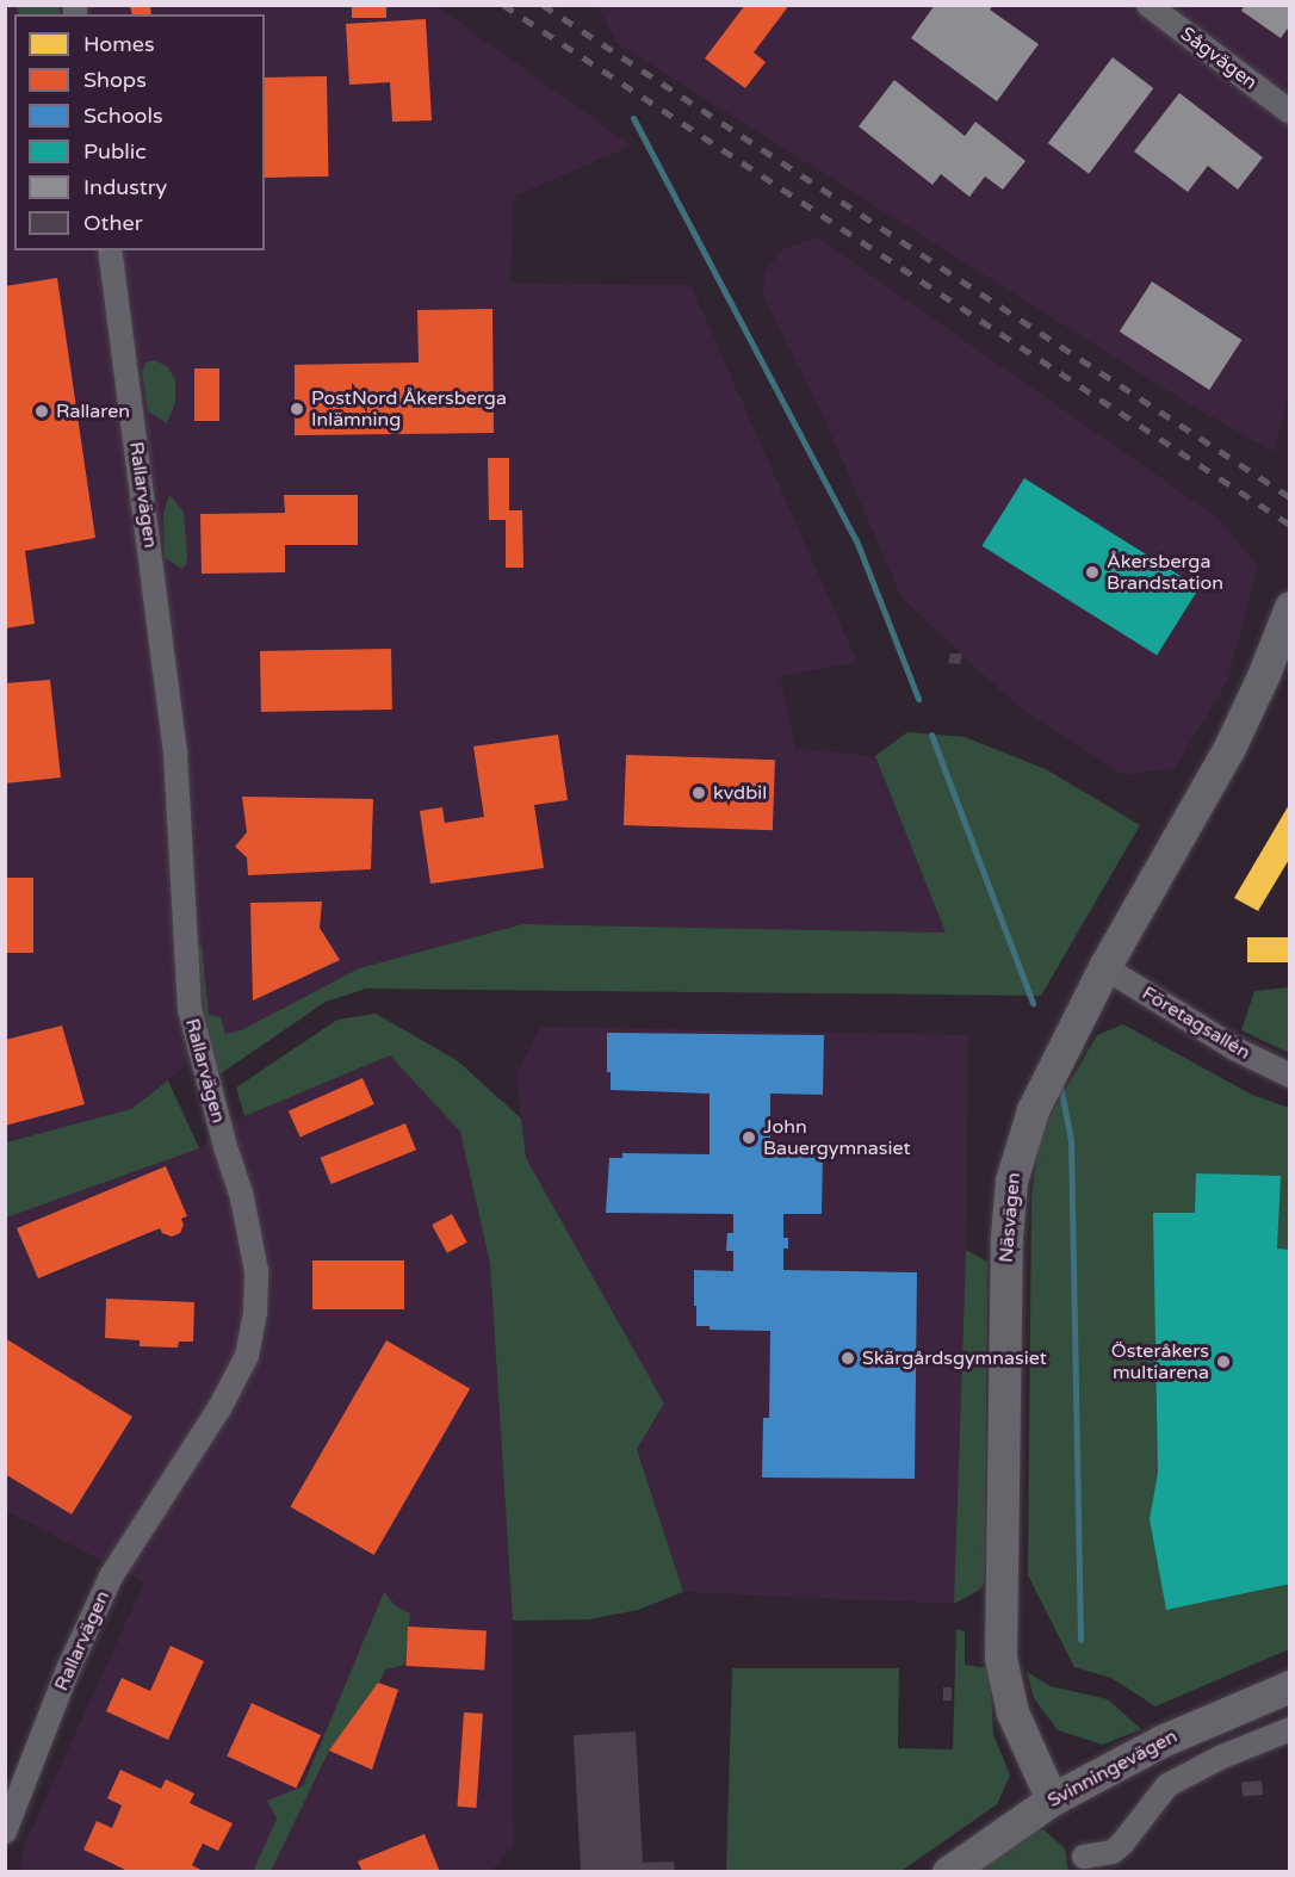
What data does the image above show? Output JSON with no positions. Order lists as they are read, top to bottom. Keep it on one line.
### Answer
{"streets":{"street":["Sågvägen","Rallarvägen","Företagsallén","Näsvägen","Svinningevägen"]},"crossings":[["Företagsallén","Näsvägen"],["Näsvägen","Svinningevägen"]],"places":["PostNord Åkersberga Inlämning","Rallaren","Åkersberga Brandstation","kvdbil","John Bauergymnasiet","Skärgårdsgymnasiet","Österåkers multiarena"],"legend":["Homes","Shops","Schools","Public","Industry","Other"]}
